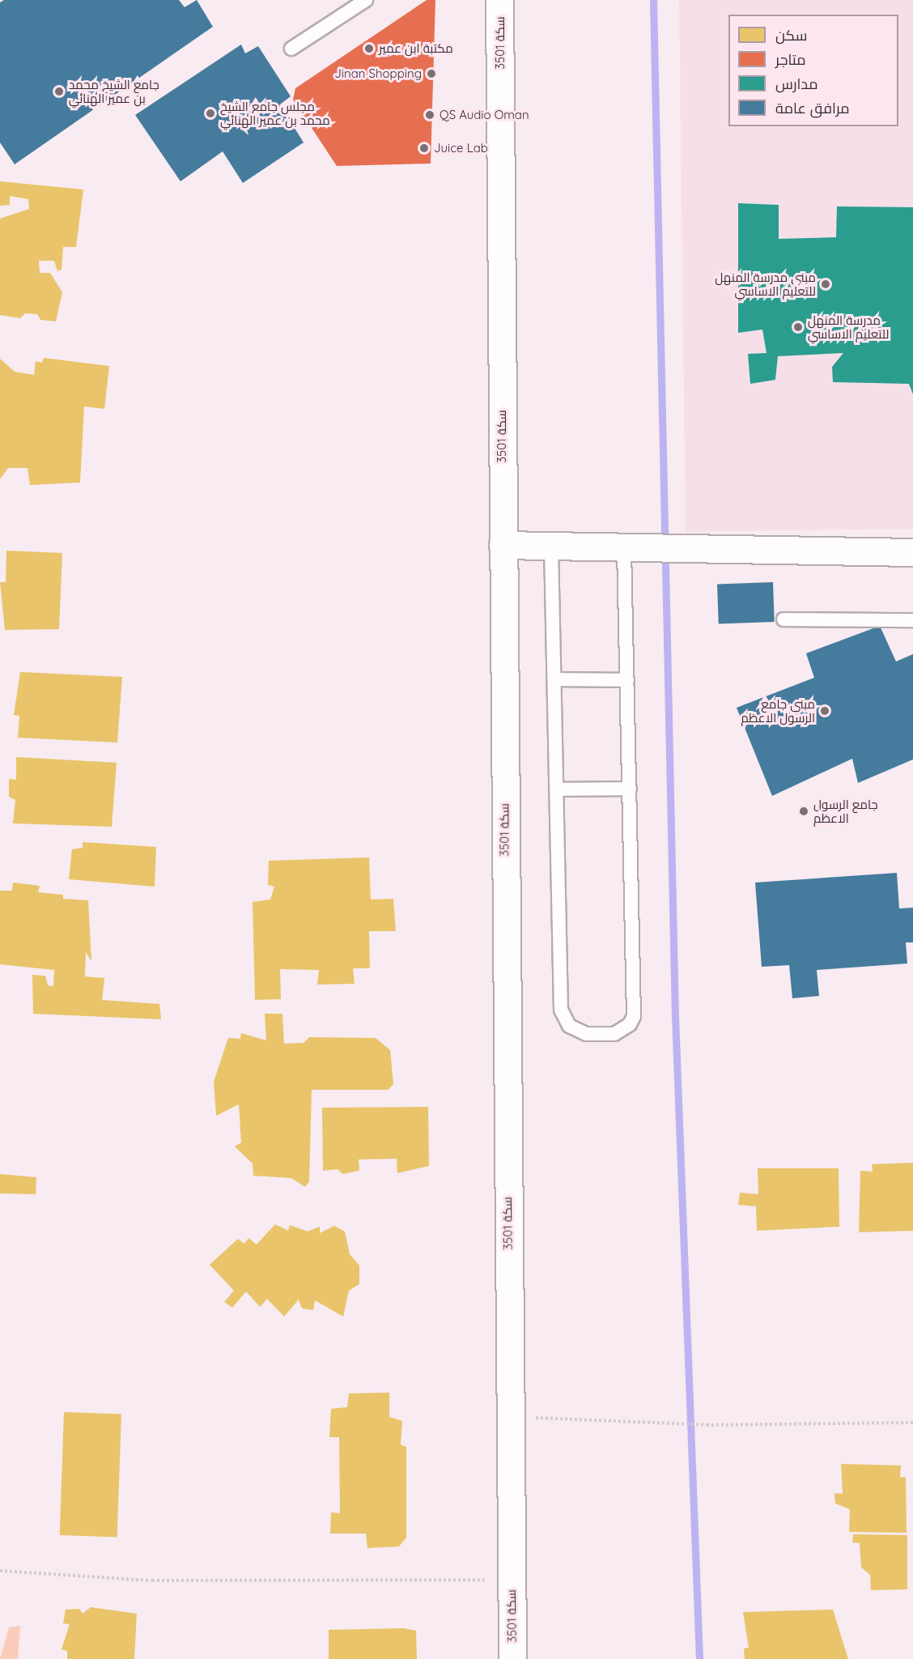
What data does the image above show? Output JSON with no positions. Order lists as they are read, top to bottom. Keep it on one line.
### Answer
{"streets":{"street":["سكة 3501"]},"places":["مكتبة ابن عمير","Jinan Shopping","جامع الشيخ محمد بن عمير الهنائي","مجلس جامع الشيخ محمد بن عمير الهنائي","QS Audio Oman","Juice Lab","مبنى مدرسة المنهل للتعليم الاساسي","مدرسة المنهل للتعليم الاساسي","مبنى جامع الرسول الاعظم","جامع الرسول الاعظم"],"legend":["سكن","متاجر","مدارس","مرافق عامة"]}
